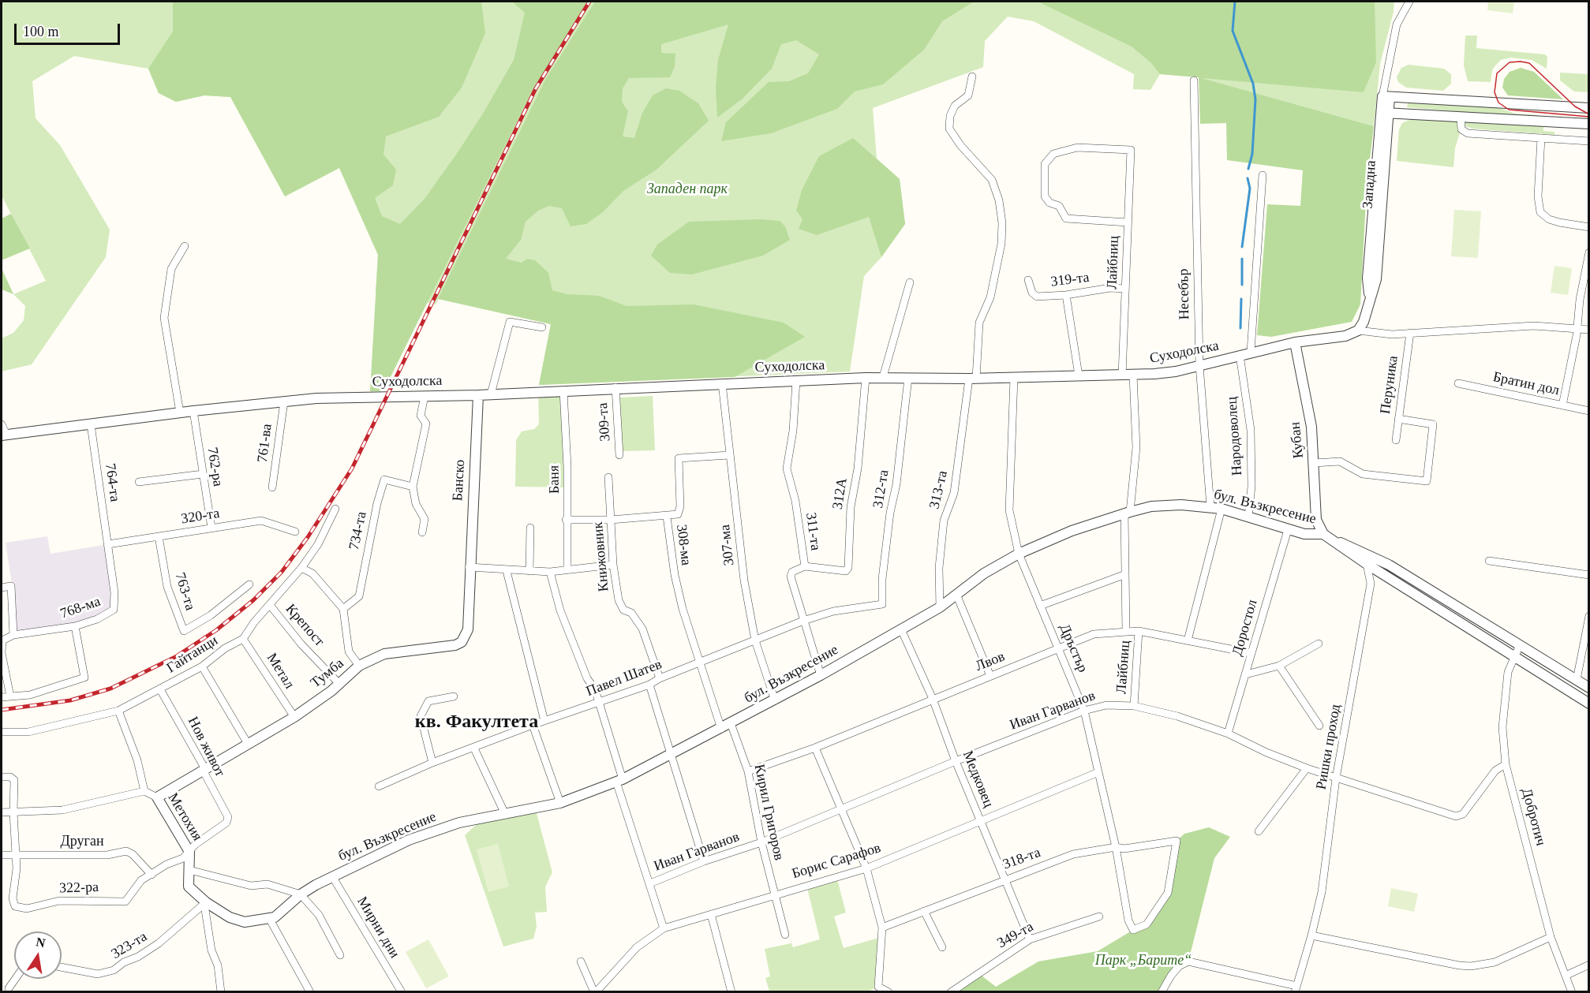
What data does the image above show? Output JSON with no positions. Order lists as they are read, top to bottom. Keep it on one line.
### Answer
{"streets":{"street":["Западна","Лайбниц","319-та","Несебър","Суходолска","Братин дол","Перуника","309-та","Народоволец","Кубан","761-ва","762-ра","Баня","Банско","764-та","312-та","313-та","312А","бул. Възкресение","320-та","734-та","311-та","308-ма","307-ма","Книжовник","763-та","768-ма","Крепост","Доростол","Дръстър","Гайтанци","Лвов","Метал","Тумба","Павел Шатев","Иван Гарванов","Нов живот","Ришки проход","Медковец","Кирил Григоров","Метохия","Добротич","Друган","318-та","Борис Сарафов","322-ра","Мирни дни","349-та","323-та"]},"crossings":[["Западна","Суходолска"],["Лайбниц","319-та"],["Лайбниц","Суходолска"],["Лайбниц","бул. Възкресение"],["Лайбниц","Лвов"],["Лайбниц","Иван Гарванов"],["Несебър","Суходолска"],["Несебър","бул. Възкресение"],["Суходолска","Перуника"],["Суходолска","309-та"],["Суходолска","Народоволец"],["Суходолска","Кубан"],["Суходолска","761-ва"],["Суходолска","762-ра"],["Суходолска","Баня"],["Суходолска","Банско"],["Суходолска","764-та"],["Суходолска","312-та"],["Суходолска","313-та"],["Суходолска","312А"],["Суходолска","311-та"],["Суходолска","307-ма"],["Суходолска","Дръстър"],["Народоволец","бул. Възкресение"],["Кубан","бул. Възкресение"],["762-ра","320-та"],["Банско","Тумба"],["764-та","320-та"],["764-та","768-ма"],["312-та","Павел Шатев"],["313-та","бул. Възкресение"],["312А","311-та"],["бул. Възкресение","311-та"],["бул. Възкресение","307-ма"],["бул. Възкресение","Доростол"],["бул. Възкресение","Дръстър"],["бул. Възкресение","Ришки проход"],["бул. Възкресение","Медковец"],["бул. Възкресение","Кирил Григоров"],["бул. Възкресение","Метохия"],["бул. Възкресение","Добротич"],["бул. Възкресение","Мирни дни"],["320-та","763-та"],["320-та","768-ма"],["311-та","Павел Шатев"],["308-ма","307-ма"],["308-ма","Павел Шатев"],["307-ма","Павел Шатев"],["Книжовник","Павел Шатев"],["Крепост","Гайтанци"],["Крепост","Тумба"],["Доростол","Лвов"],["Доростол","Иван Гарванов"],["Дръстър","Лвов"],["Дръстър","Иван Гарванов"],["Дръстър","318-та"],["Дръстър","Борис Сарафов"],["Гайтанци","Метал"],["Гайтанци","Нов живот"],["Гайтанци","Метохия"],["Лвов","Медковец"],["Лвов","Кирил Григоров"],["Метал","Тумба"],["Тумба","Нов живот"],["Тумба","Метохия"],["Иван Гарванов","Ришки проход"],["Иван Гарванов","Медковец"],["Иван Гарванов","Кирил Григоров"],["Иван Гарванов","Добротич"],["Нов живот","Метохия"],["Медковец","318-та"],["Медковец","Борис Сарафов"],["Медковец","349-та"],["Кирил Григоров","Борис Сарафов"],["Метохия","323-та"],["Друган","322-ра"]],"districts":["кв. Факултета"],"parks":["Западен парк","Парк „Барите“"],"scale_bar":"100 m","north":"top"}
